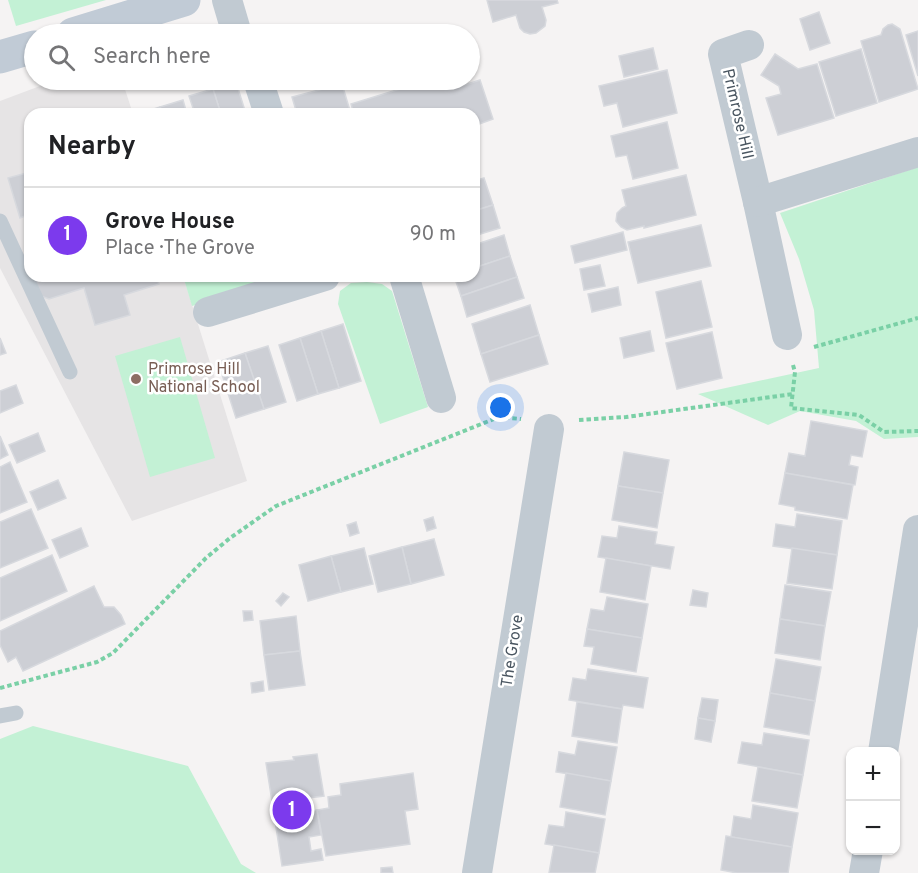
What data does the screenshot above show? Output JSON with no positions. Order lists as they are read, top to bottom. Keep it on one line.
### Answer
{"streets":{"street":["Primrose Hill","The Grove"]},"places":["Primrose Hill National School"],"page":{"search":"Search here","heading":"Nearby","list":[{"mark":"1","name":"Grove House","note":"Place · The Grove","value":"90 m"}],"map_buttons":["+","−"],"pins":"1"}}
